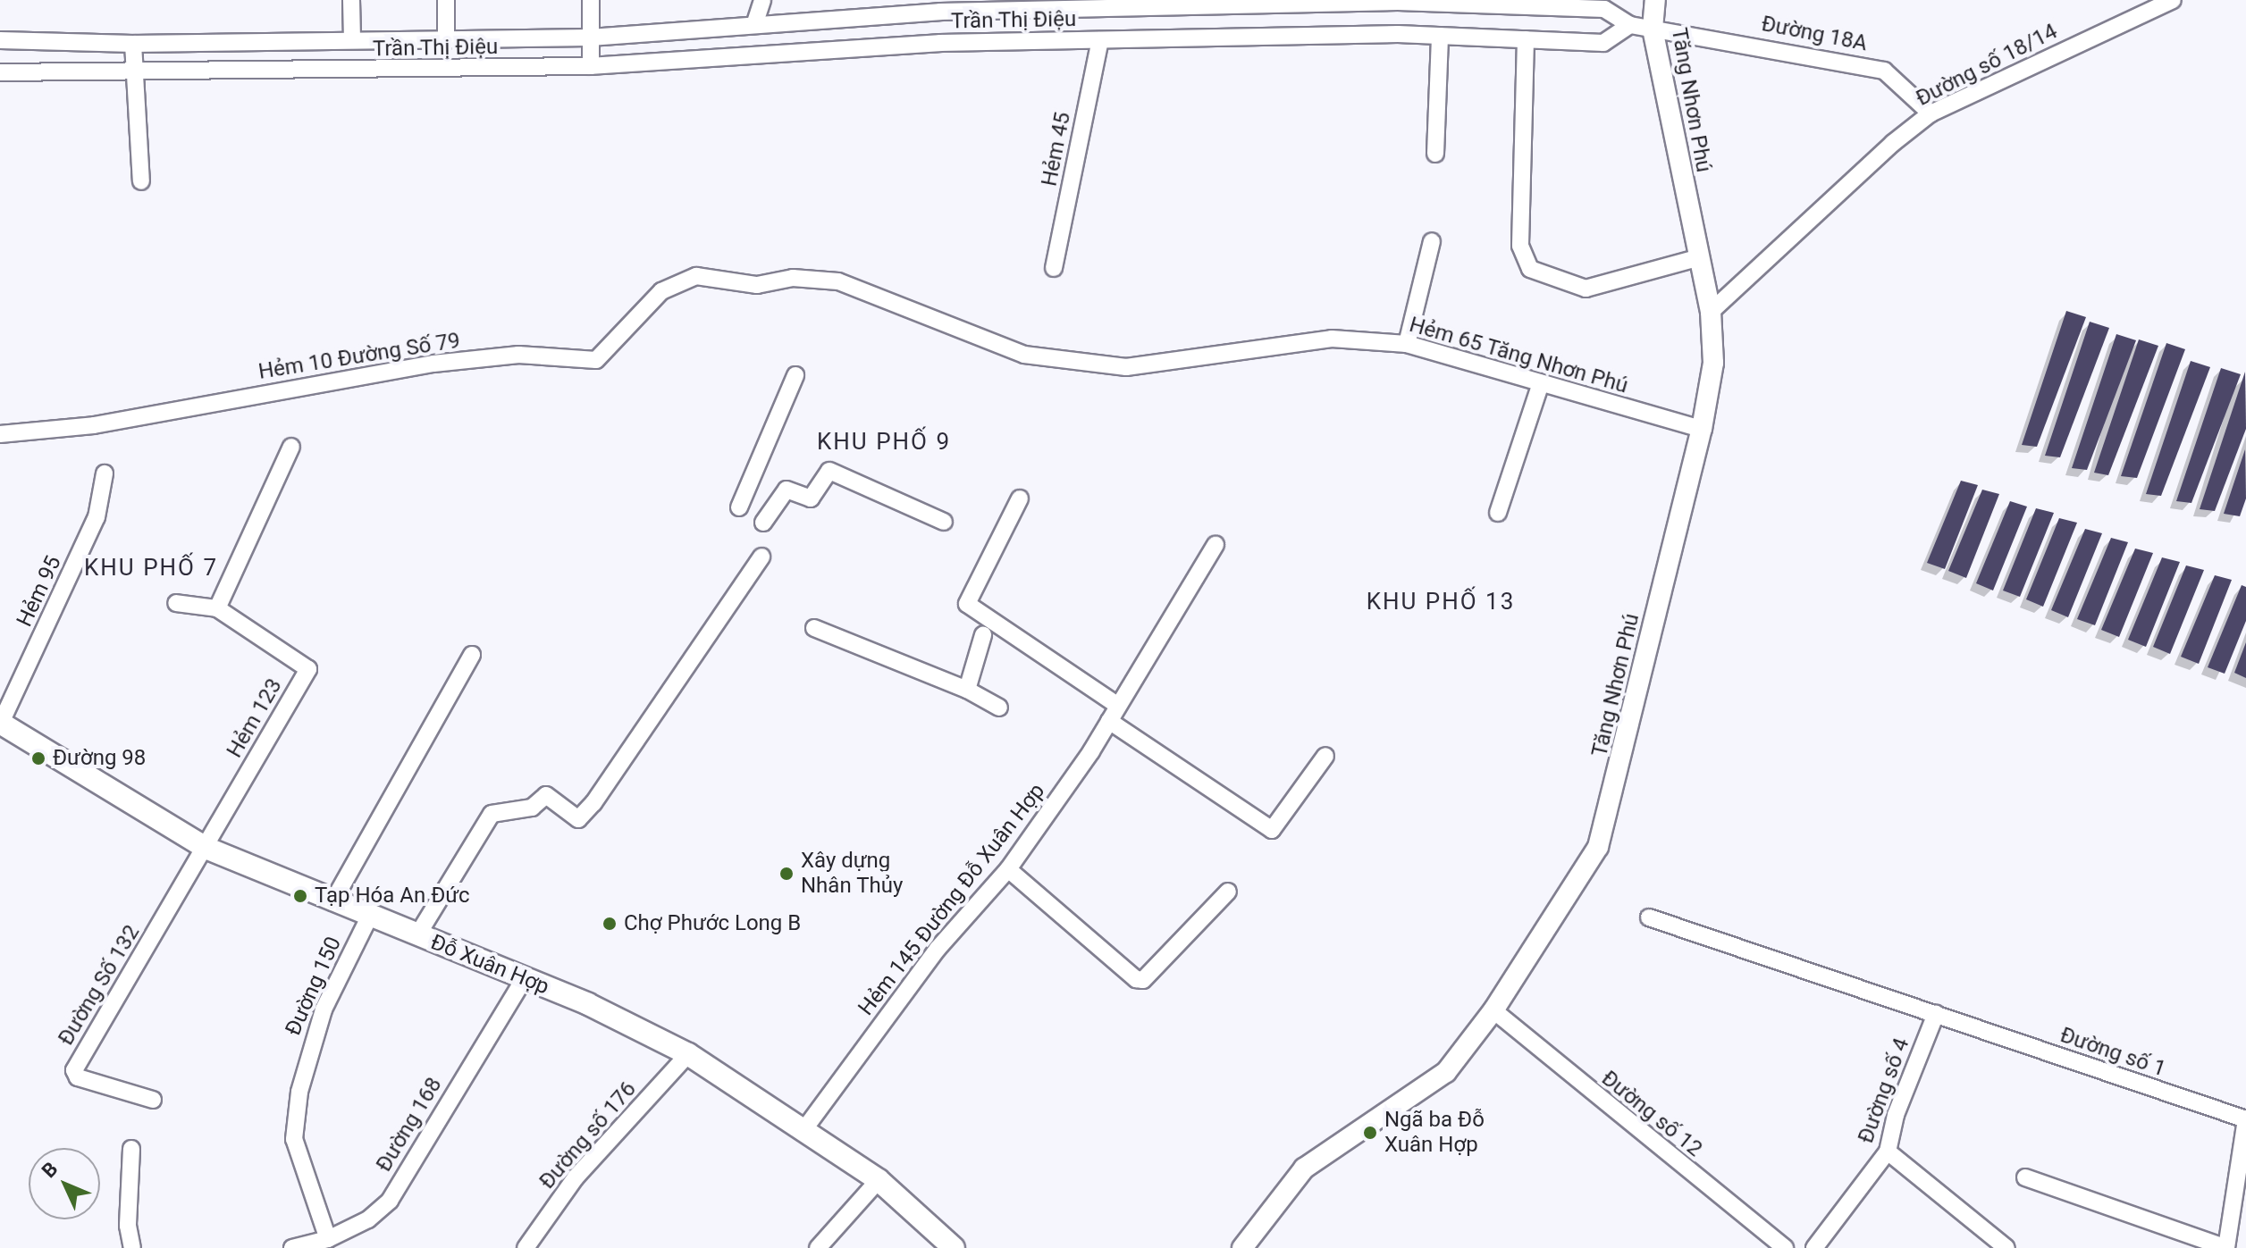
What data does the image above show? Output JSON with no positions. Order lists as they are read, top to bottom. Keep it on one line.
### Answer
{"streets":{"main road":["Đỗ Xuân Hợp"],"street":["Trần Thị Điệu","Đường 18A","Đường số 18/14","Tăng Nhơn Phú","Hẻm 45","Hẻm 65 Tăng Nhơn Phú","Hẻm 10 Đường Số 79","Hẻm 95","Hẻm 123","Hẻm 145 Đường Đỗ Xuân Hợp","Đường Số 132","Đường 150","Đường số 1","Đường số 4","Đường số 12","Đường 168","Đường số 176"]},"crossings":[["Trần Thị Điệu","Đường 18A"],["Trần Thị Điệu","Hẻm 45"],["Đường 18A","Đường số 18/14"],["Đường 18A","Tăng Nhơn Phú"],["Đường số 18/14","Tăng Nhơn Phú"],["Tăng Nhơn Phú","Hẻm 65 Tăng Nhơn Phú"],["Tăng Nhơn Phú","Đường số 12"],["Hẻm 65 Tăng Nhơn Phú","Hẻm 10 Đường Số 79"],["Hẻm 95","Đỗ Xuân Hợp"],["Hẻm 123","Đỗ Xuân Hợp"],["Hẻm 123","Đường Số 132"],["Hẻm 145 Đường Đỗ Xuân Hợp","Đỗ Xuân Hợp"],["Đỗ Xuân Hợp","Đường Số 132"],["Đỗ Xuân Hợp","Đường 150"],["Đỗ Xuân Hợp","Đường 168"],["Đỗ Xuân Hợp","Đường số 176"],["Đường 150","Đường 168"],["Đường số 1","Đường số 4"]],"districts":["KHU PHỐ 9","KHU PHỐ 7","KHU PHỐ 13"],"places":["Đường 98","Xây dựng Nhân Thủy","Tạp Hóa An Đức","Chợ Phước Long B","Ngã ba Đỗ Xuân Hợp"],"north":"top left"}
